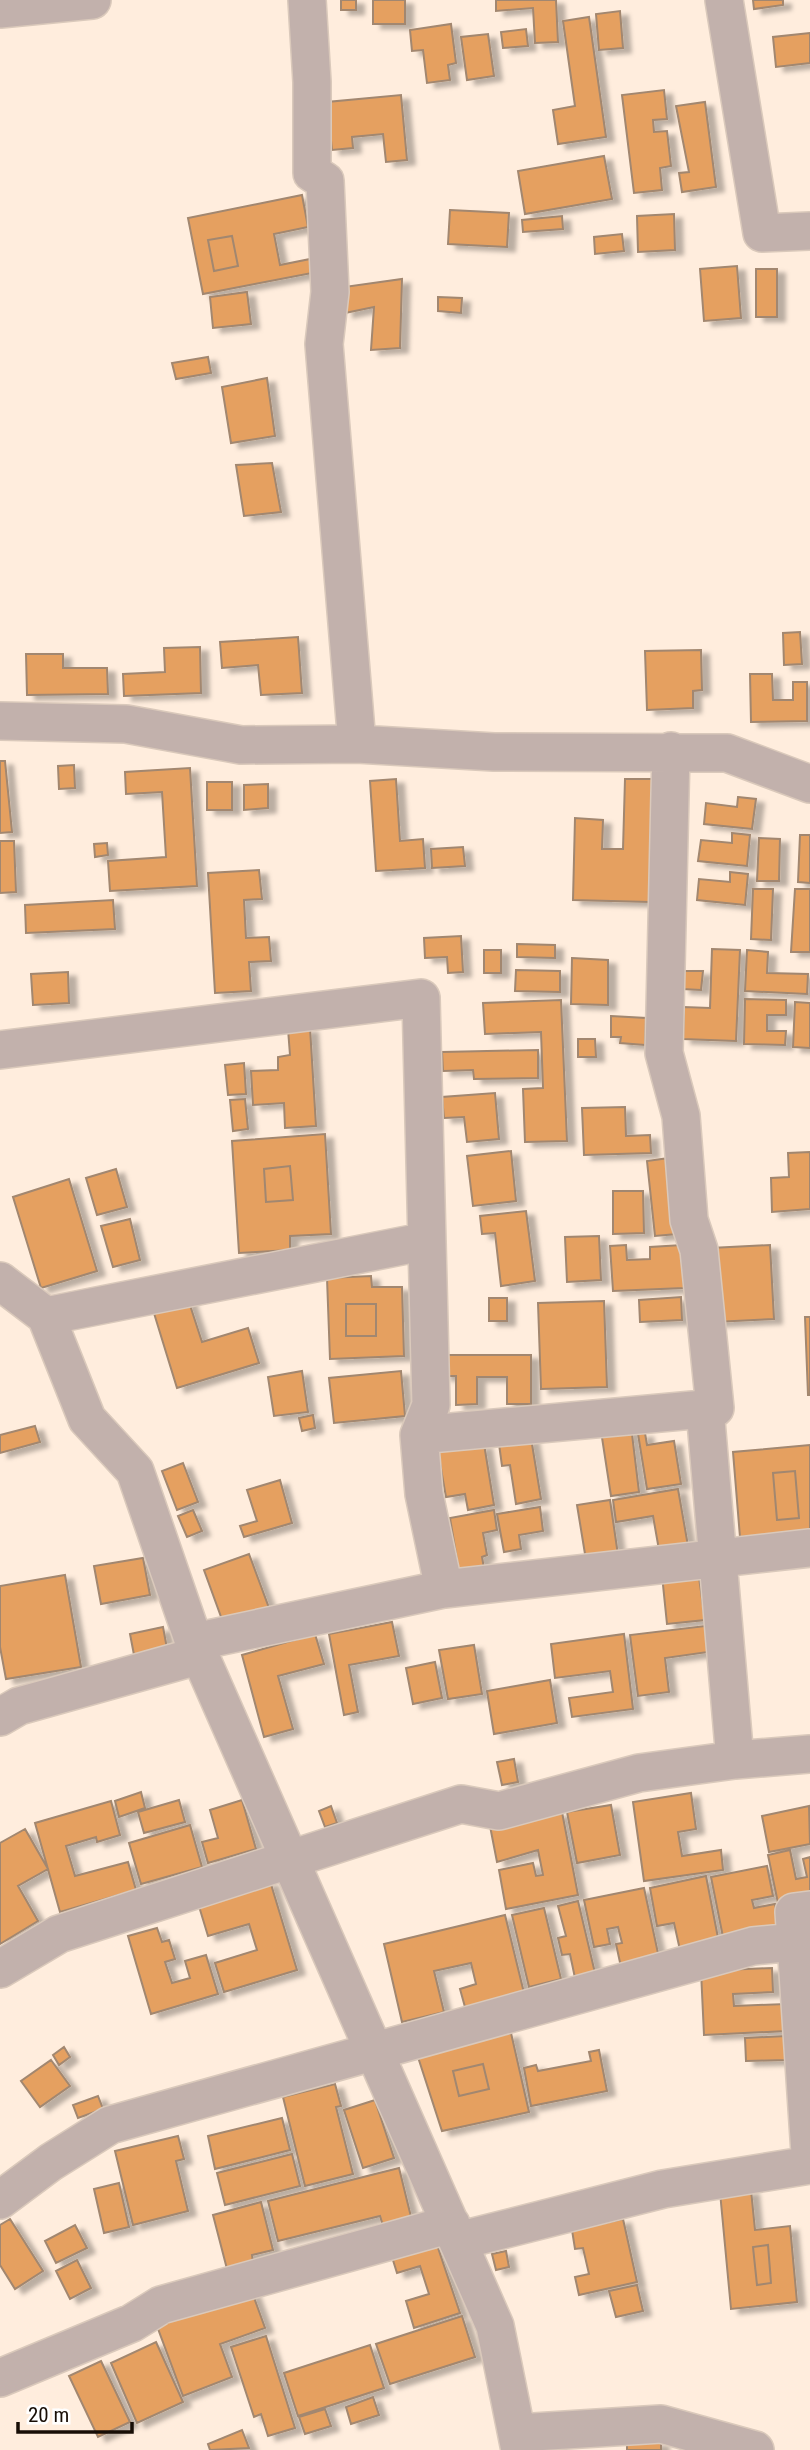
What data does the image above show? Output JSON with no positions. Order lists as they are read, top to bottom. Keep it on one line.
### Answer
{"scale_bar":"20 m"}
